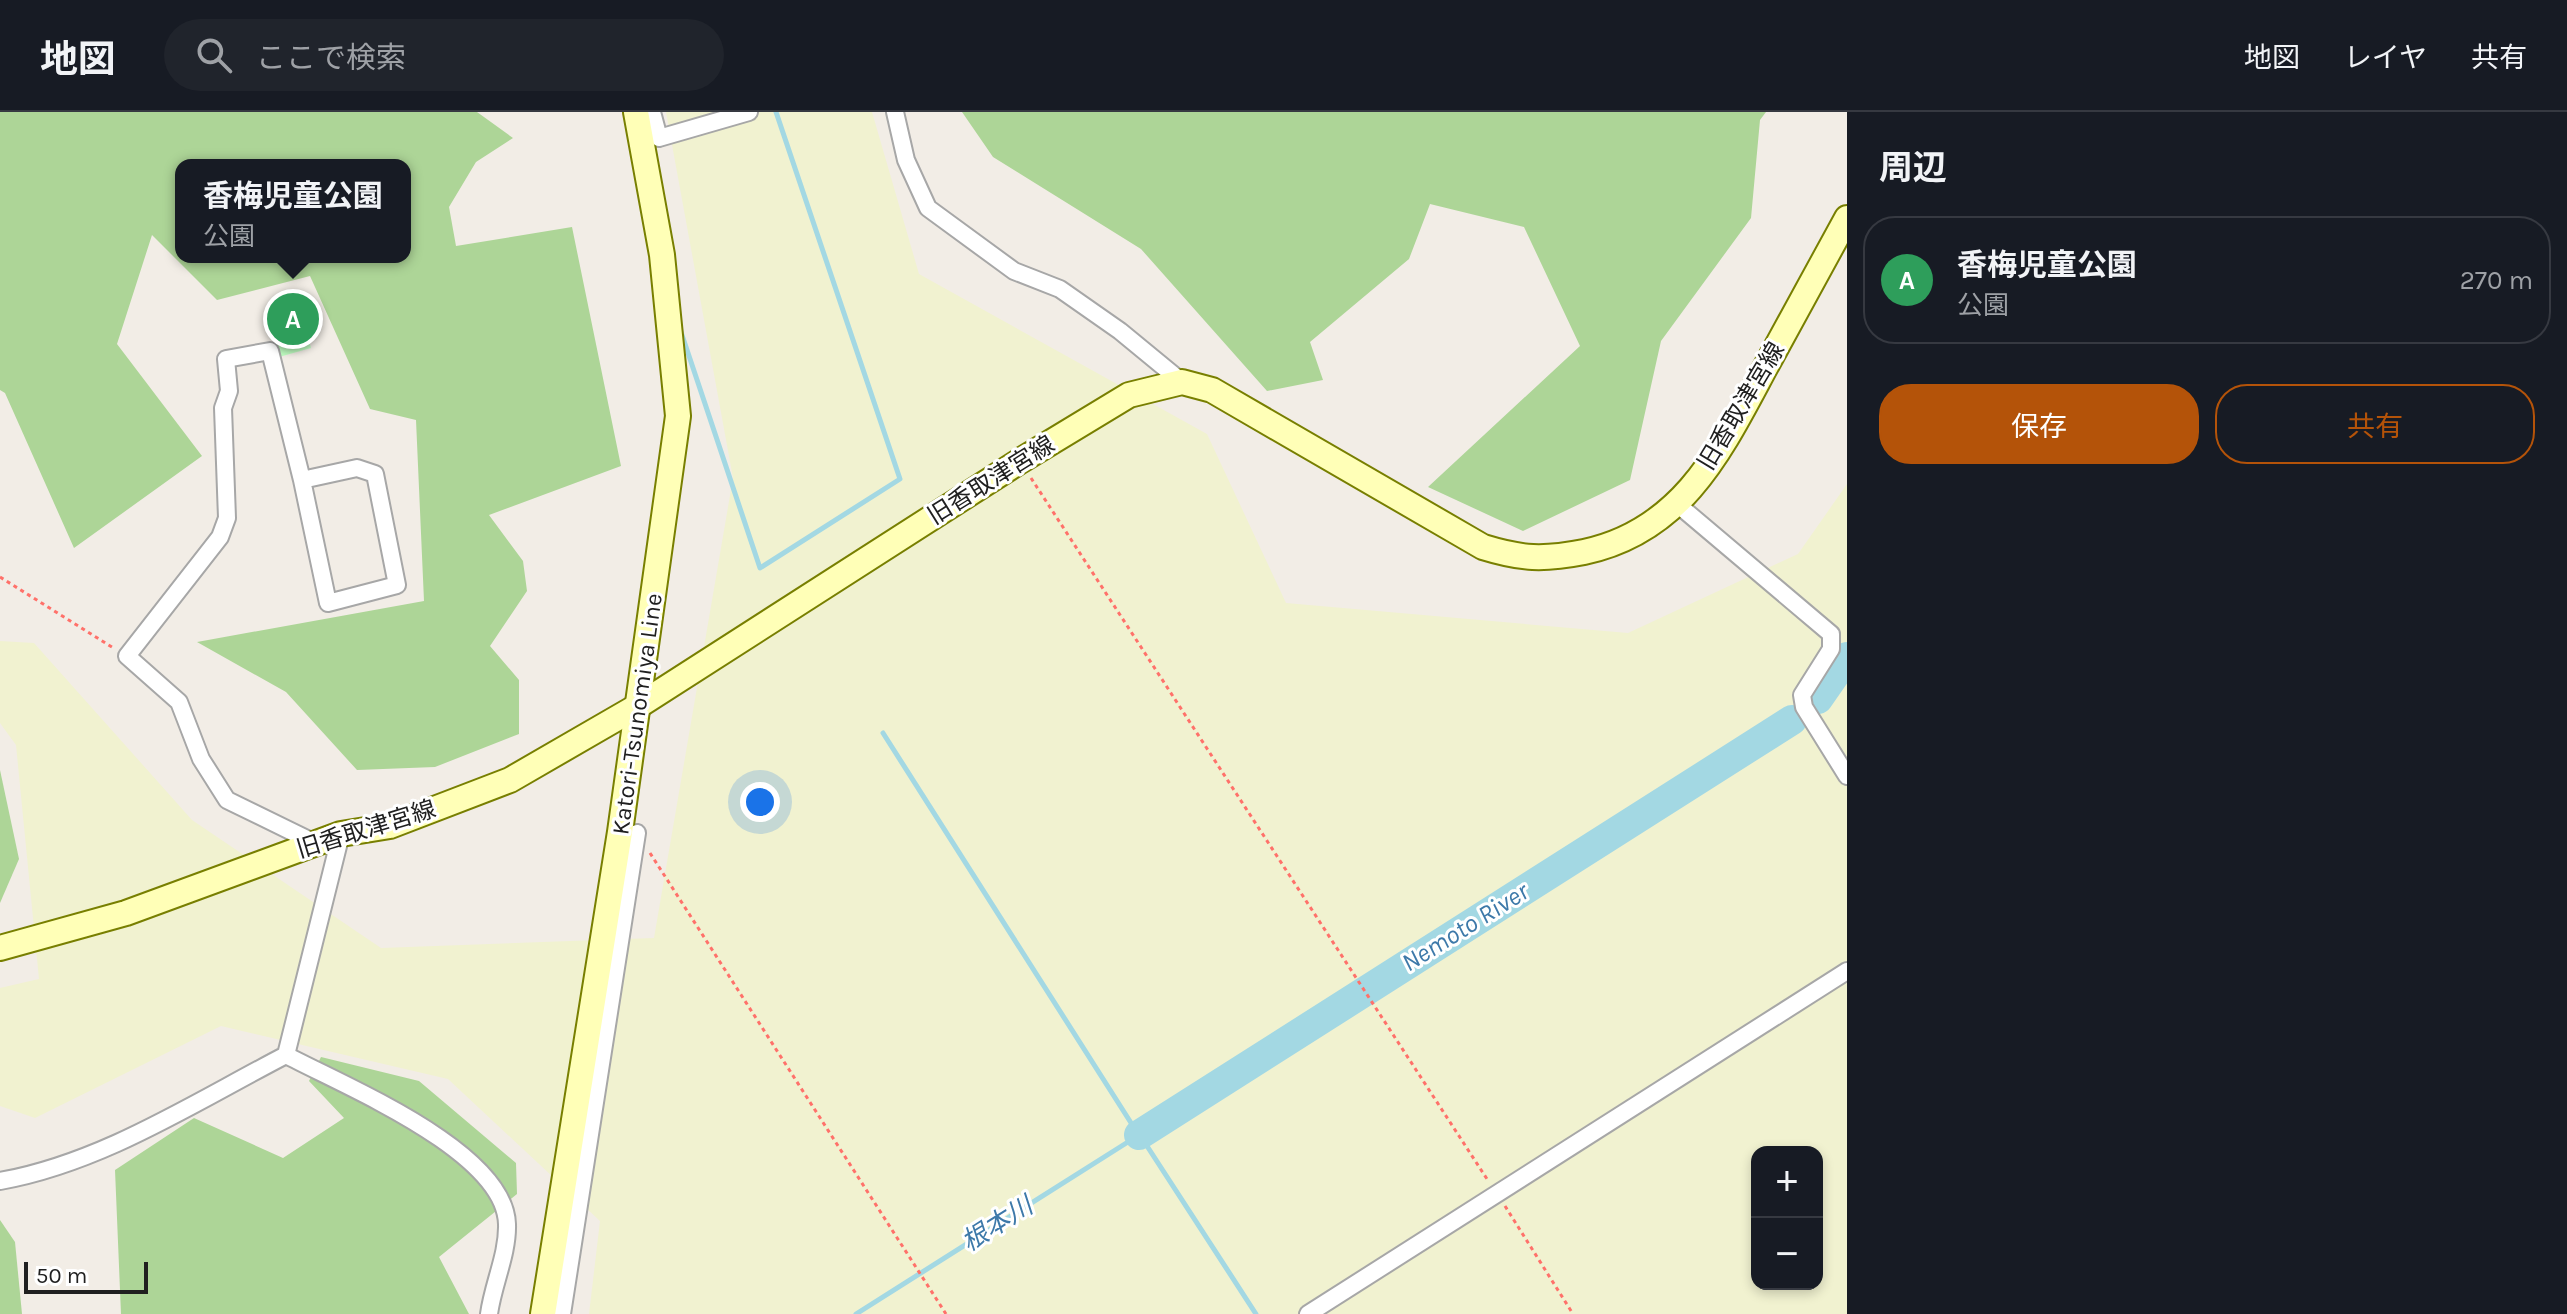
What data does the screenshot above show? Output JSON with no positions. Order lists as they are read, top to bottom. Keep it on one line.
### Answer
{"streets":{"street":["旧香取津宮線","Katori-Tsunomiya Line"]},"crossings":[["旧香取津宮線","Katori-Tsunomiya Line"]],"water":["Nemoto River","根本川"],"scale_bar":"50 m","page":{"header":"地図","search":"ここで検索","nav":["地図","レイヤ","共有"],"heading":"周辺","popup":["香梅児童公園","公園"],"list":[{"mark":"A","name":"香梅児童公園","note":"公園","value":"270 m"}],"pins":"A","buttons":["保存","共有"],"map_buttons":["+","−"],"scale":"50 m"}}
